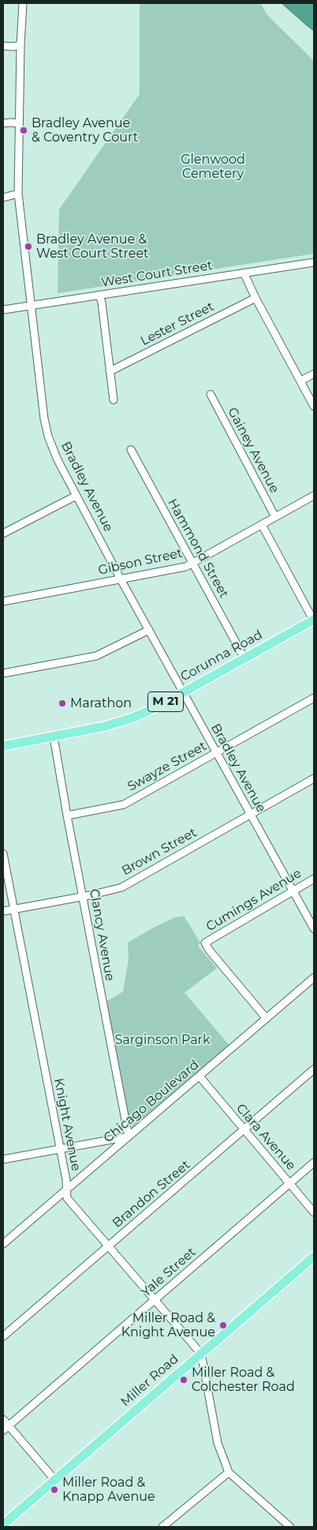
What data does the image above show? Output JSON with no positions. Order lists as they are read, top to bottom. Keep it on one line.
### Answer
{"streets":{"main road":["Corunna Road","M 21","Miller Road"],"street":["West Court Street","Lester Street","Gainey Avenue","Bradley Avenue","Hammond Street","Gibson Street","Swayze Street","Brown Street","Cumings Avenue","Clancy Avenue","Chicago Boulevard","Knight Avenue","Clara Avenue","Brandon Street","Yale Street"]},"crossings":[["West Court Street","Bradley Avenue"],["Gainey Avenue","Gibson Street"],["Bradley Avenue","Gibson Street"],["Bradley Avenue","Corunna Road"],["Bradley Avenue","Swayze Street"],["Bradley Avenue","Brown Street"],["Bradley Avenue","Cumings Avenue"],["Hammond Street","Gibson Street"],["Hammond Street","Corunna Road"],["Corunna Road","Clancy Avenue"],["Swayze Street","Clancy Avenue"],["Brown Street","Clancy Avenue"],["Brown Street","Knight Avenue"],["Cumings Avenue","Chicago Boulevard"],["Clancy Avenue","Chicago Boulevard"],["Chicago Boulevard","Knight Avenue"],["Chicago Boulevard","Clara Avenue"],["Knight Avenue","Brandon Street"],["Knight Avenue","Yale Street"],["Knight Avenue","Miller Road"],["Clara Avenue","Brandon Street"],["Clara Avenue","Yale Street"]],"parks":["Glenwood Cemetery","Sarginson Park"],"places":["Bradley Avenue & Coventry Court","Bradley Avenue & West Court Street","Marathon","Miller Road & Knight Avenue","Miller Road & Colchester Road","Miller Road & Knapp Avenue"]}
